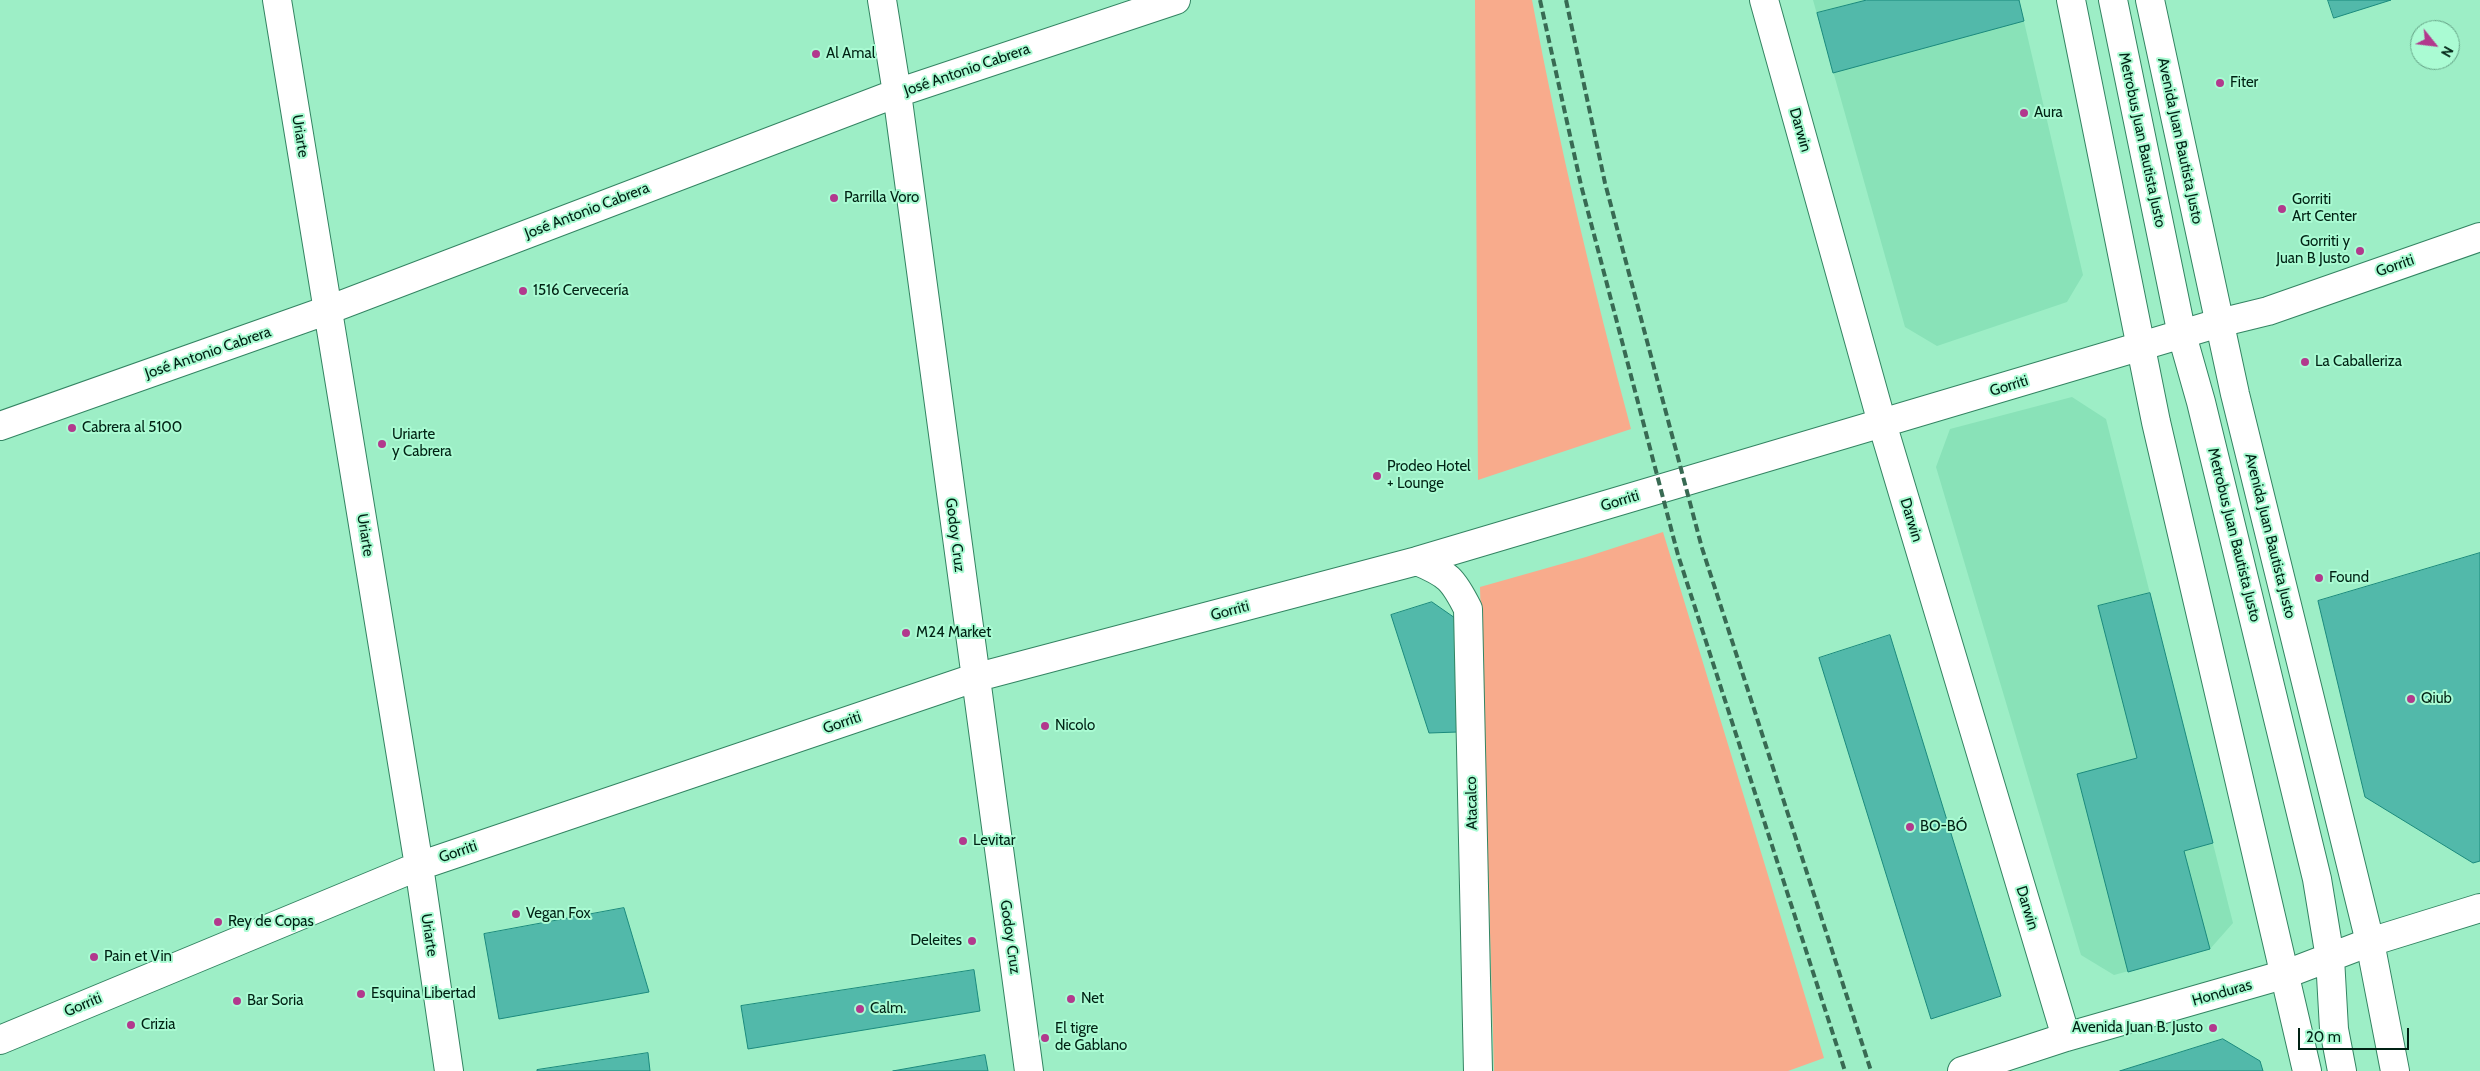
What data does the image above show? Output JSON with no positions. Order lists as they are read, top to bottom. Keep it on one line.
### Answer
{"streets":{"street":["José Antonio Cabrera","Darwin","Uriarte","Metrobus Juan Bautista Justo","Avenida Juan Bautista Justo","Gorriti","Godoy Cruz","Atacalco","Honduras"]},"crossings":[["José Antonio Cabrera","Uriarte"],["José Antonio Cabrera","Godoy Cruz"],["Darwin","Gorriti"],["Darwin","Honduras"],["Uriarte","Gorriti"],["Metrobus Juan Bautista Justo","Gorriti"],["Metrobus Juan Bautista Justo","Honduras"],["Avenida Juan Bautista Justo","Gorriti"],["Avenida Juan Bautista Justo","Honduras"],["Gorriti","Godoy Cruz"],["Gorriti","Atacalco"]],"places":["Al Amal","Fiter","Aura","Parrilla Voro","Gorriti Art Center","Gorriti y Juan B Justo","1516 Cervecería","La Caballeriza","Cabrera al 5100","Uriarte y Cabrera","Prodeo Hotel + Lounge","Found","M24 Market","Qiub","Nicolo","BO-BÓ","Levitar","Vegan Fox","Rey de Copas","Deleites","Pain et Vin","Esquina Libertad","Net","Bar Soria","Calm.","Crizia","Avenida Juan B. Justo","El tigre de Gablano"],"scale_bar":"20 m","north":"bottom right"}
